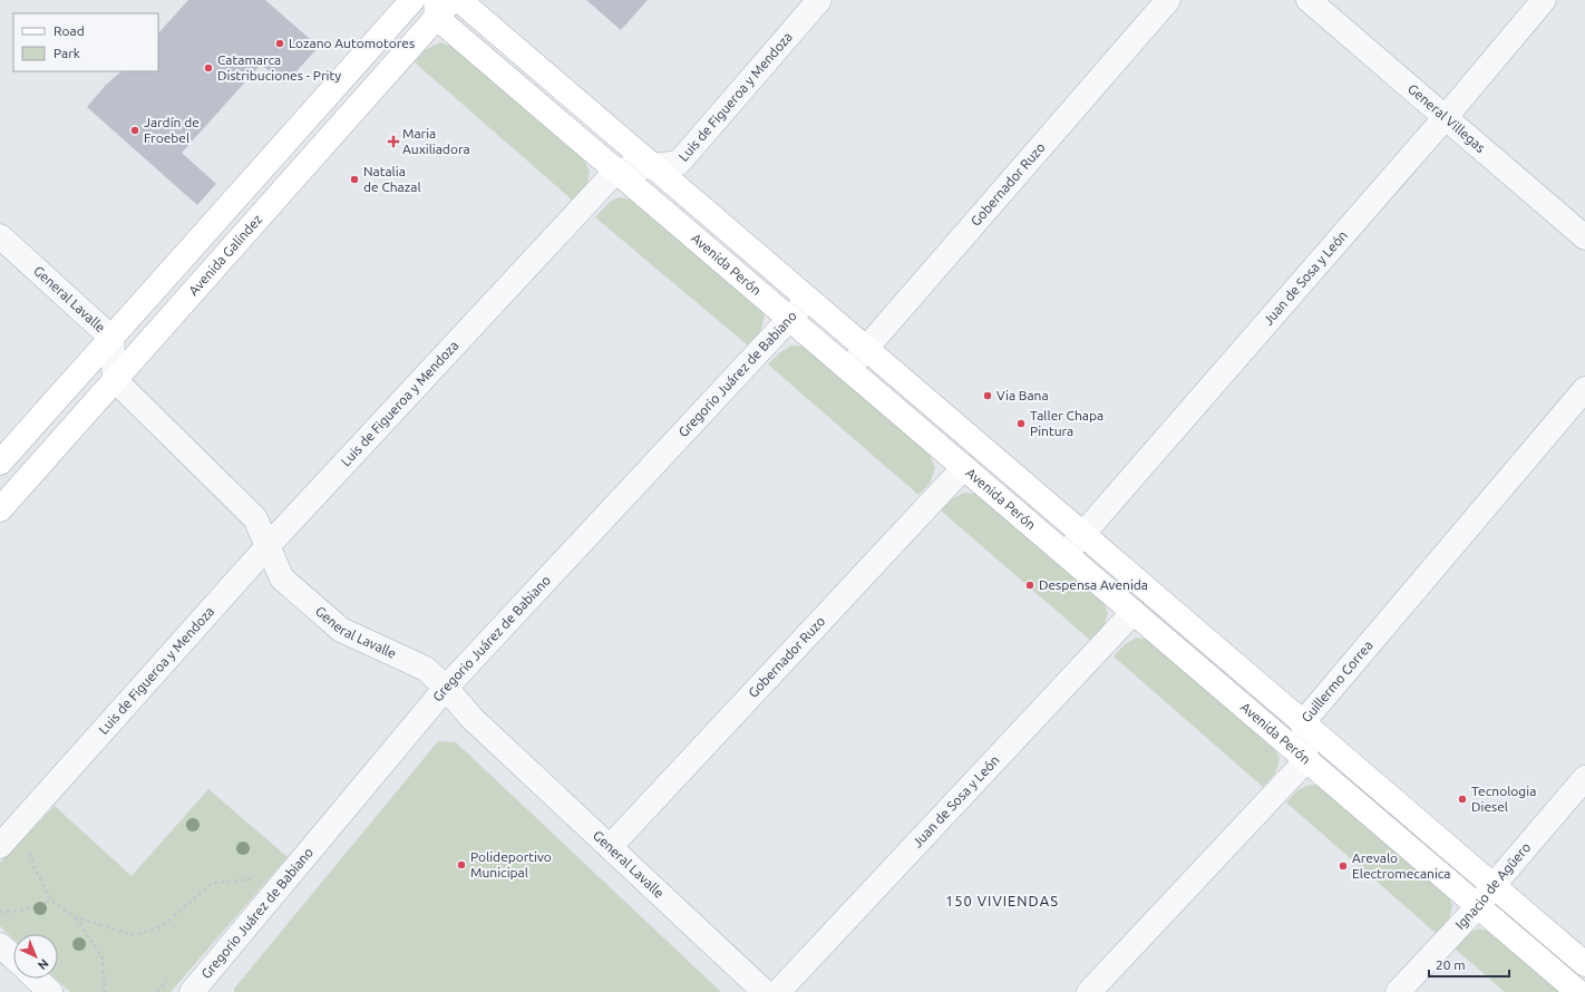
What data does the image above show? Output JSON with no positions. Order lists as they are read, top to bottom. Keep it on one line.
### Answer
{"streets":{"street":["Luis de Figueroa y Mendoza","General Villegas","Gobernador Ruzo","Avenida Galíndez","Avenida Perón","Juan de Sosa y León","General Lavalle","Gregorio Juárez de Babiano","Guillermo Correa","Ignacio de Agüero"]},"crossings":[["Luis de Figueroa y Mendoza","Avenida Perón"],["Luis de Figueroa y Mendoza","General Lavalle"],["General Villegas","Juan de Sosa y León"],["Gobernador Ruzo","Avenida Perón"],["Gobernador Ruzo","General Lavalle"],["Avenida Galíndez","Avenida Perón"],["Avenida Galíndez","General Lavalle"],["Avenida Perón","Juan de Sosa y León"],["Avenida Perón","Gregorio Juárez de Babiano"],["Avenida Perón","Guillermo Correa"],["Avenida Perón","Ignacio de Agüero"],["General Lavalle","Gregorio Juárez de Babiano"]],"districts":["150 VIVIENDAS"],"places":{"other":["Lozano Automotores","Catamarca Distribuciones - Prity","Jardín de Froebel","Natalia de Chazal","Via Bana","Taller Chapa Pintura","Despensa Avenida","Tecnologia Diesel","Polideportivo Municipal","Arevalo Electromecanica"],"health":["Maria Auxiliadora"]},"legend":["Road","Park"],"scale_bar":"20 m","north":"bottom right"}
